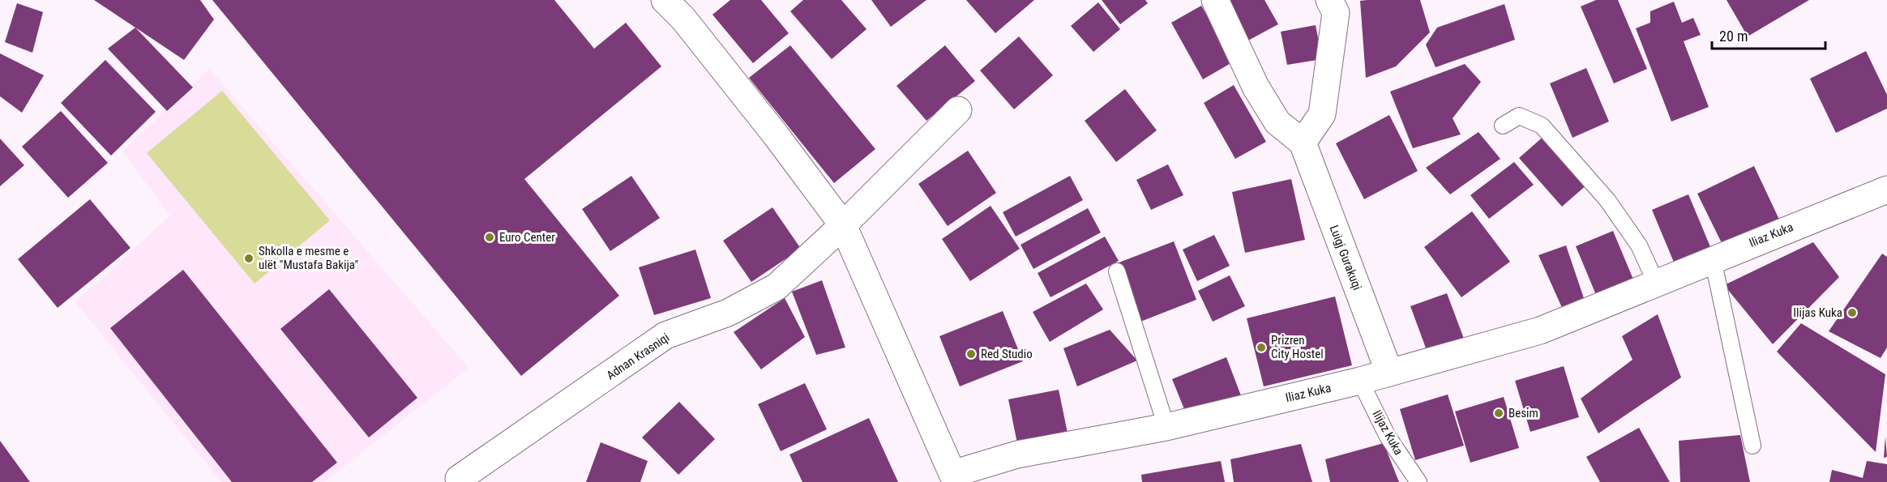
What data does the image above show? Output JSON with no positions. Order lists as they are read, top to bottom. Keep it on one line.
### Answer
{"streets":{"street":["Iliaz Kuka","Luigj Gurakuqi","Adnan Krasniqi"],"lane":["Ilijaz Kuka"]},"crossings":[["Iliaz Kuka","Luigj Gurakuqi"],["Iliaz Kuka","Ilijaz Kuka"]],"places":["Euro Center","Shkolla e mesme e ulët \"Mustafa Bakija\"","Ilijas Kuka","Prizren City Hostel","Red Studio","Besim"],"scale_bar":"20 m"}
